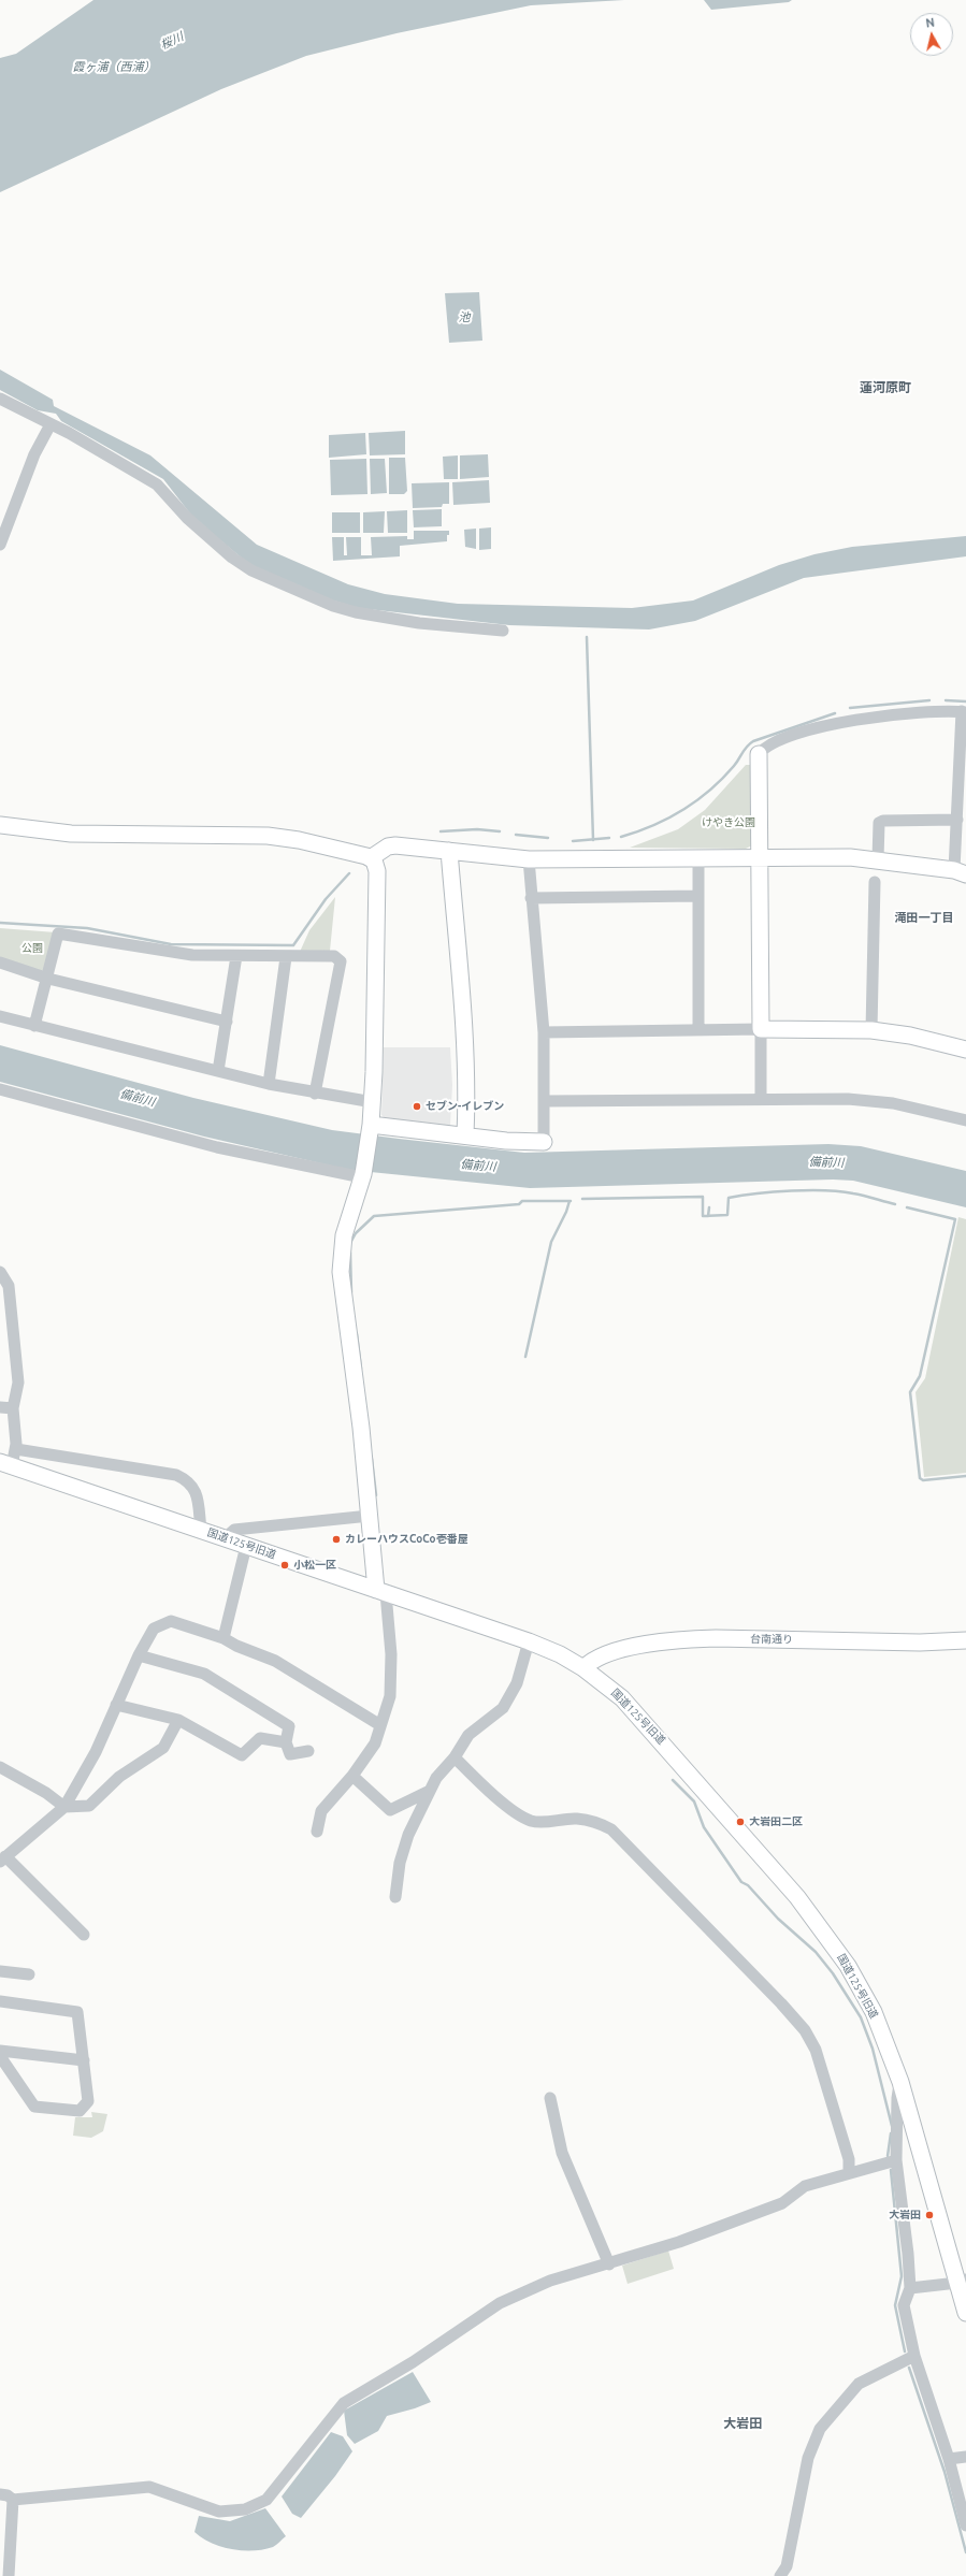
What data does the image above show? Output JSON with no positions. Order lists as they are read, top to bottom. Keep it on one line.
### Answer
{"streets":{"street":["国道125号旧道","台南通り"]},"crossings":[["国道125号旧道","台南通り"]],"districts":["蓮河原町","滝田一丁目","大岩田"],"water":["桜川","霞ヶ浦（西浦）","池","備前川"],"parks":["けやき公園","公園"],"places":["セブン-イレブン","カレーハウスCoCo壱番屋","小松一区","大岩田二区","大岩田"],"north":"top"}
